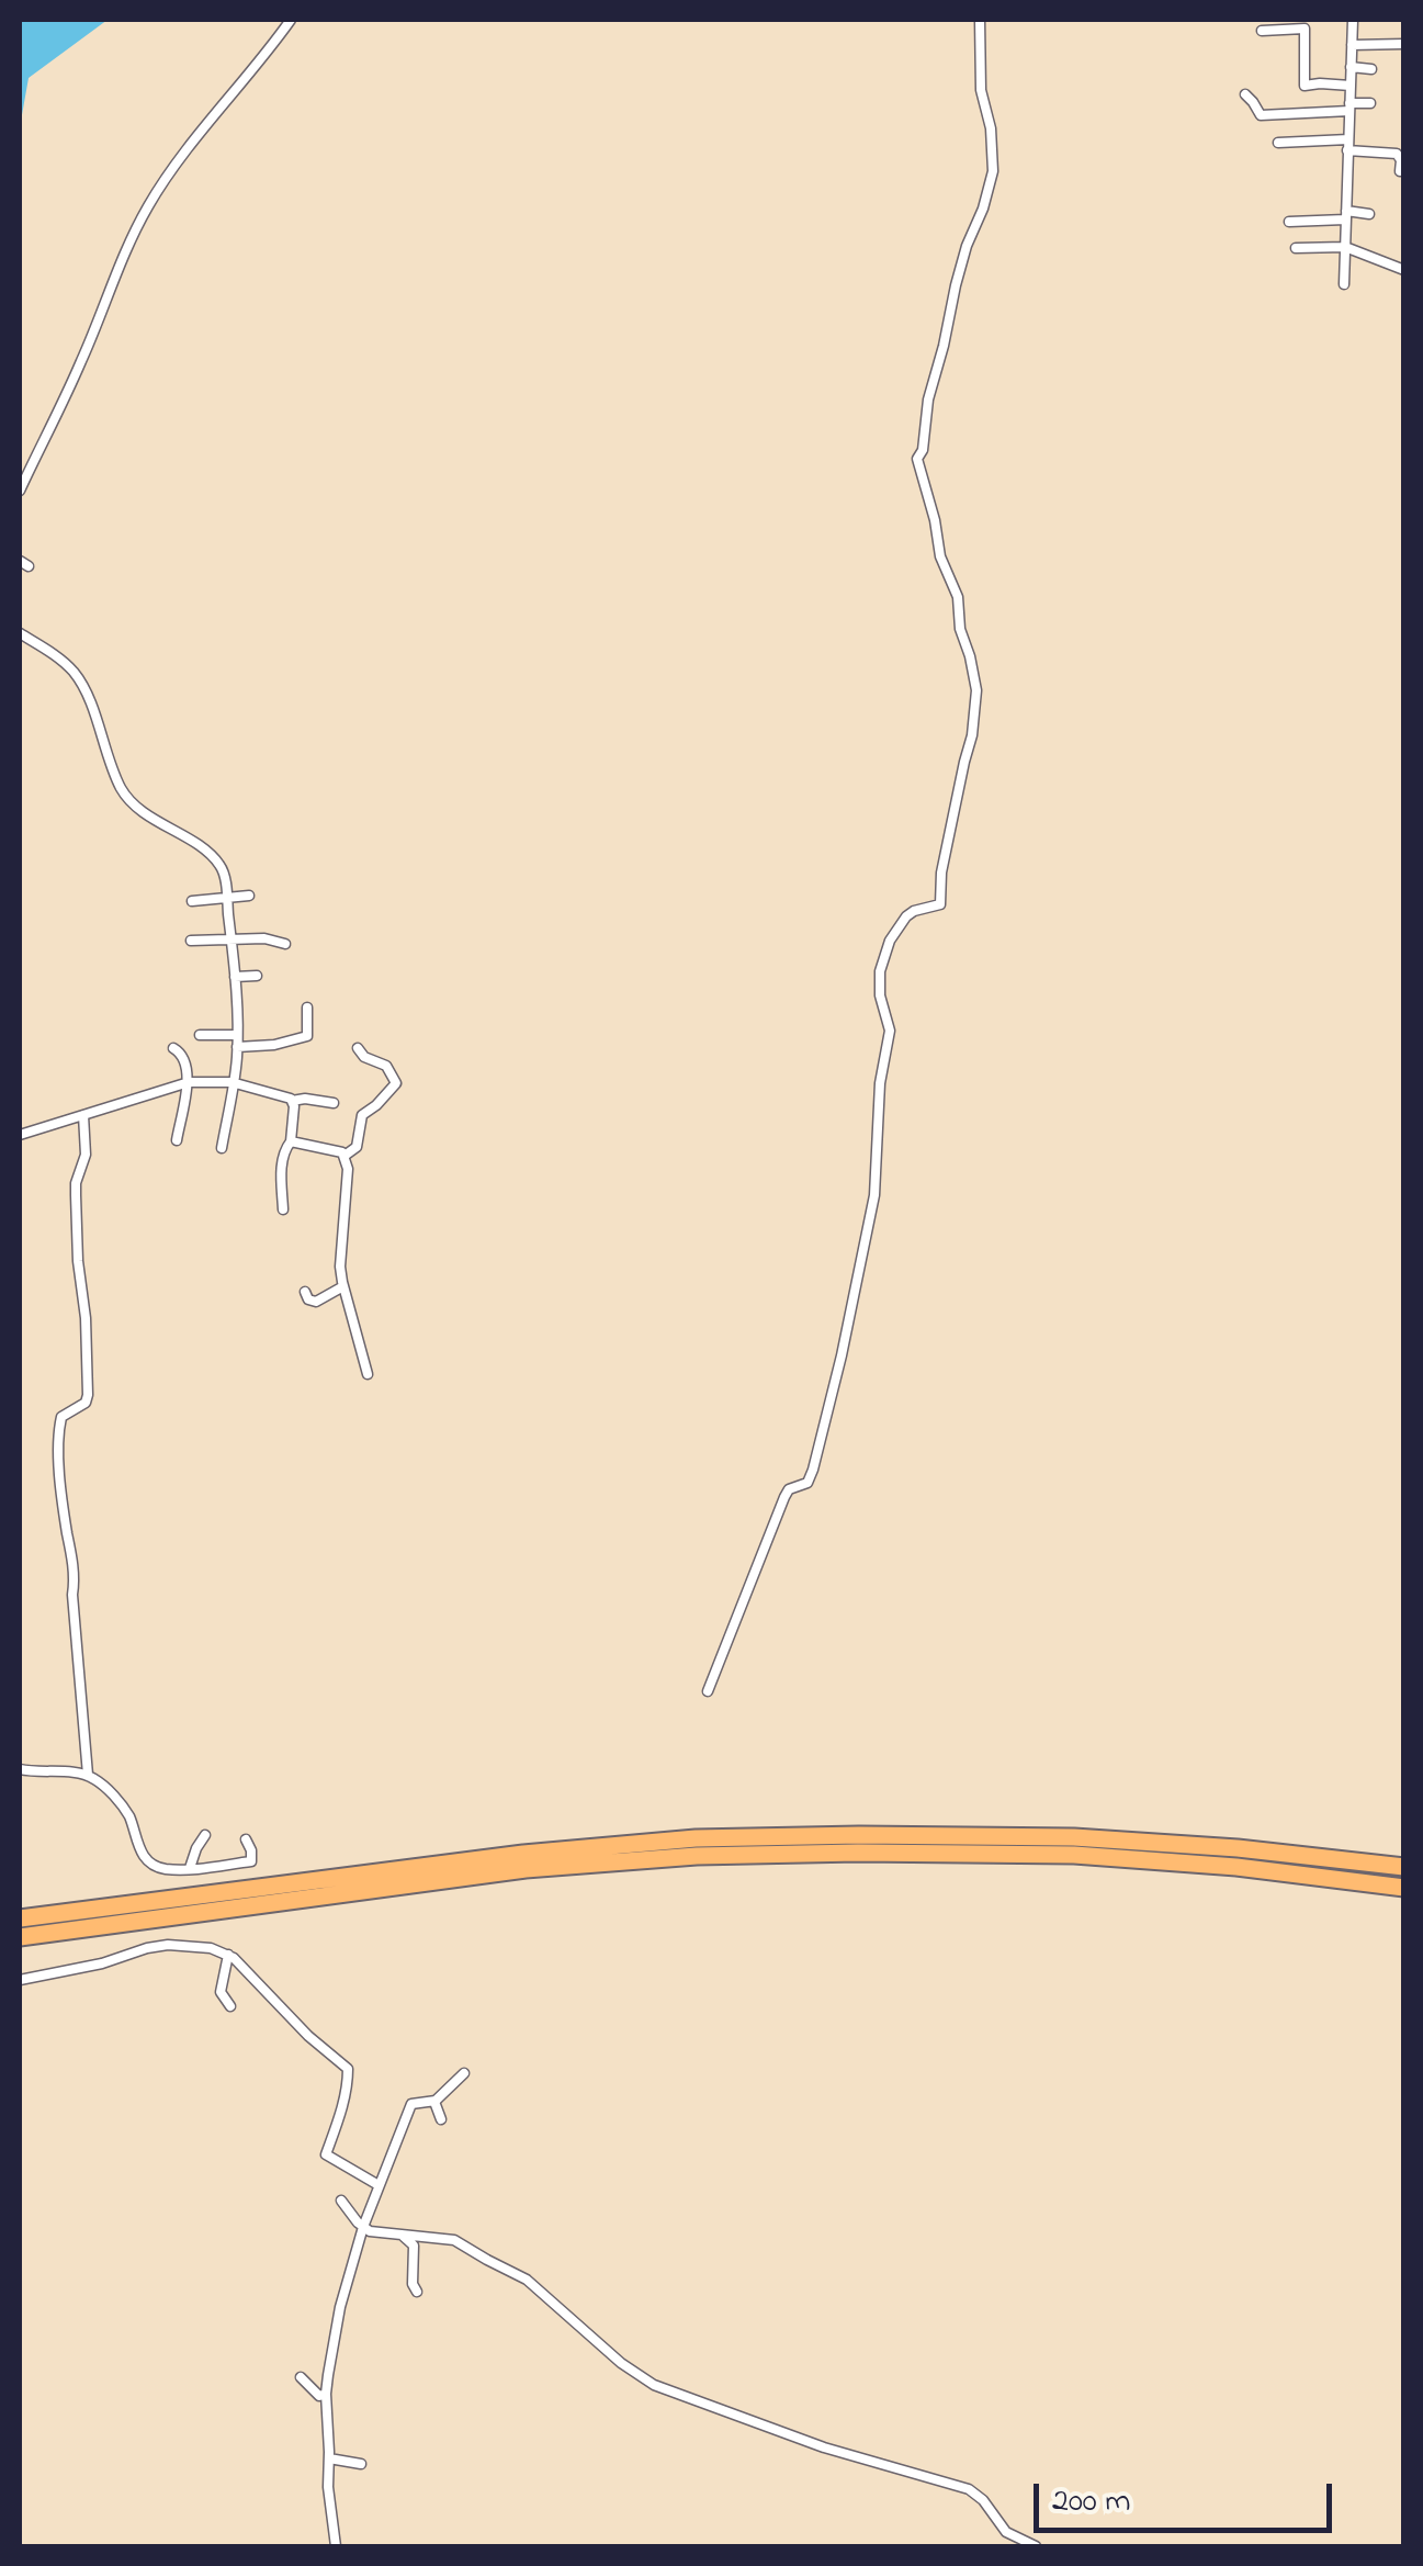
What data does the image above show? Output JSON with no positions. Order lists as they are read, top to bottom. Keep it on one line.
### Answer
{"scale_bar":"200 m"}
